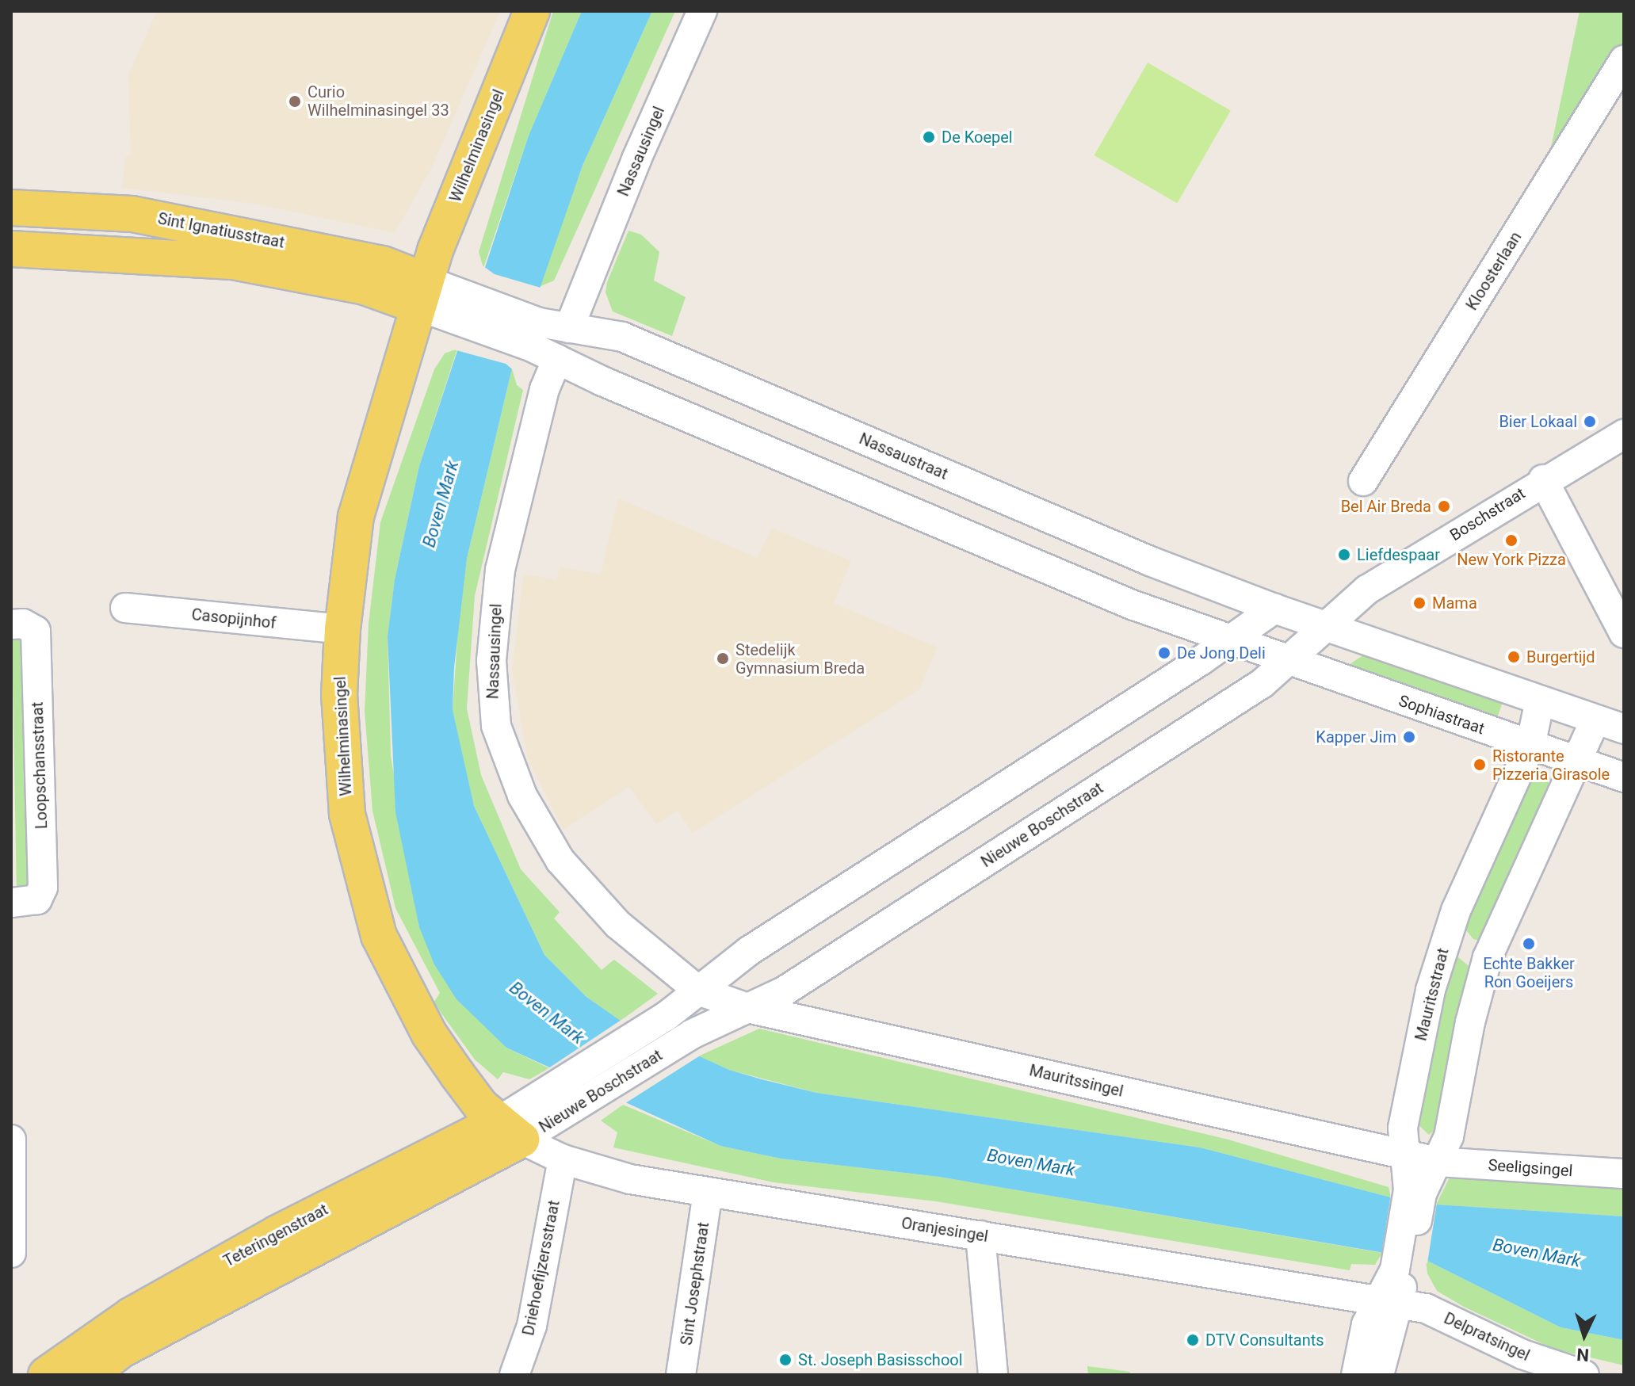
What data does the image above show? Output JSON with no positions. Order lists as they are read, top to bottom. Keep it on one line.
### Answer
{"streets":{"main road":["Wilhelminasingel","Sint Ignatiusstraat","Teteringenstraat"],"street":["Nassausingel","Kloosterlaan","Nassaustraat","Boschstraat","Casopijnhof","Sophiastraat","Loopschansstraat","Nieuwe Boschstraat","Mauritsstraat","Mauritssingel","Seeligsingel","Oranjesingel","Driehoefijzersstraat","Sint Josephstraat","Delpratsingel"]},"crossings":[["Wilhelminasingel","Sint Ignatiusstraat"],["Wilhelminasingel","Nassaustraat"],["Wilhelminasingel","Casopijnhof"],["Wilhelminasingel","Nieuwe Boschstraat"],["Wilhelminasingel","Oranjesingel"],["Wilhelminasingel","Teteringenstraat"],["Nassausingel","Nassaustraat"],["Nassausingel","Nieuwe Boschstraat"],["Sint Ignatiusstraat","Nassaustraat"],["Nassaustraat","Boschstraat"],["Nassaustraat","Sophiastraat"],["Nassaustraat","Nieuwe Boschstraat"],["Boschstraat","Nieuwe Boschstraat"],["Sophiastraat","Nieuwe Boschstraat"],["Sophiastraat","Mauritsstraat"],["Nieuwe Boschstraat","Mauritssingel"],["Nieuwe Boschstraat","Oranjesingel"],["Nieuwe Boschstraat","Teteringenstraat"],["Mauritsstraat","Mauritssingel"],["Mauritsstraat","Seeligsingel"],["Mauritsstraat","Oranjesingel"],["Mauritsstraat","Delpratsingel"],["Mauritssingel","Seeligsingel"],["Oranjesingel","Teteringenstraat"],["Oranjesingel","Driehoefijzersstraat"],["Oranjesingel","Sint Josephstraat"],["Oranjesingel","Delpratsingel"]],"water":["Boven Mark"],"places":["Curio Wilhelminasingel 33","De Koepel","Bier Lokaal","Bel Air Breda","New York Pizza","Liefdespaar","Mama","De Jong Deli","Burgertijd","Stedelijk Gymnasium Breda","Kapper Jim","Ristorante Pizzeria Girasole","Echte Bakker Ron Goeijers","DTV Consultants","St. Joseph Basisschool"],"north":"bottom"}
